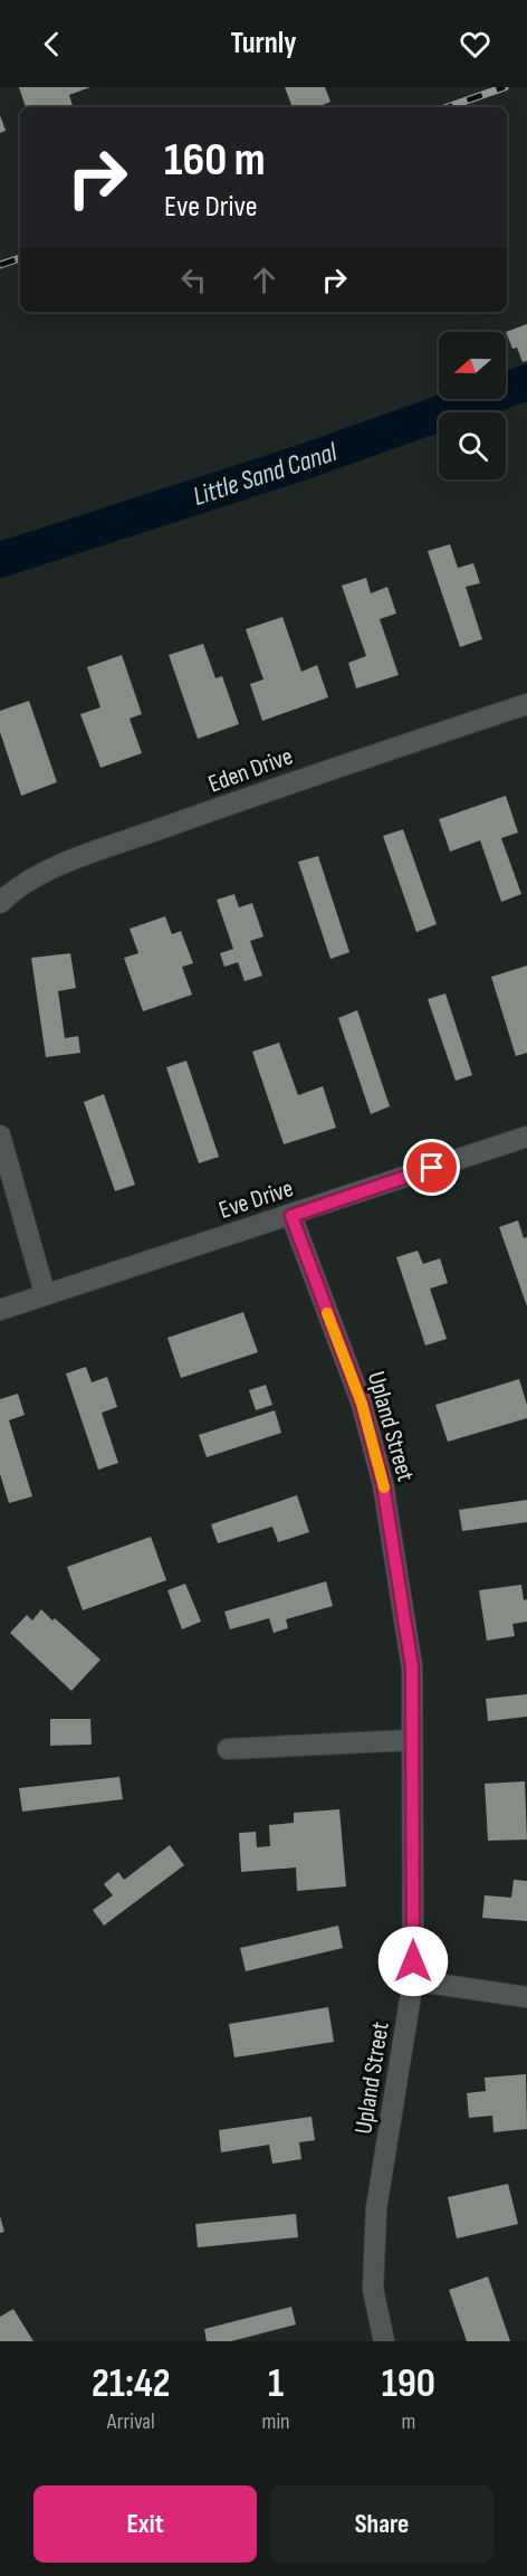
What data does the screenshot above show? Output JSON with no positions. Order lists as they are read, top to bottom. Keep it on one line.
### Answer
{"streets":{"street":["Eden Drive","Eve Drive","Upland Street"]},"crossings":[["Eve Drive","Upland Street"]],"water":["Little Sand Canal"],"north":"left","page":{"header":"Turnly","turn":["160 m","Eve Drive"],"eta":["21:42","Arrival","1","min","190","m"],"buttons":["Exit","Share"]}}
